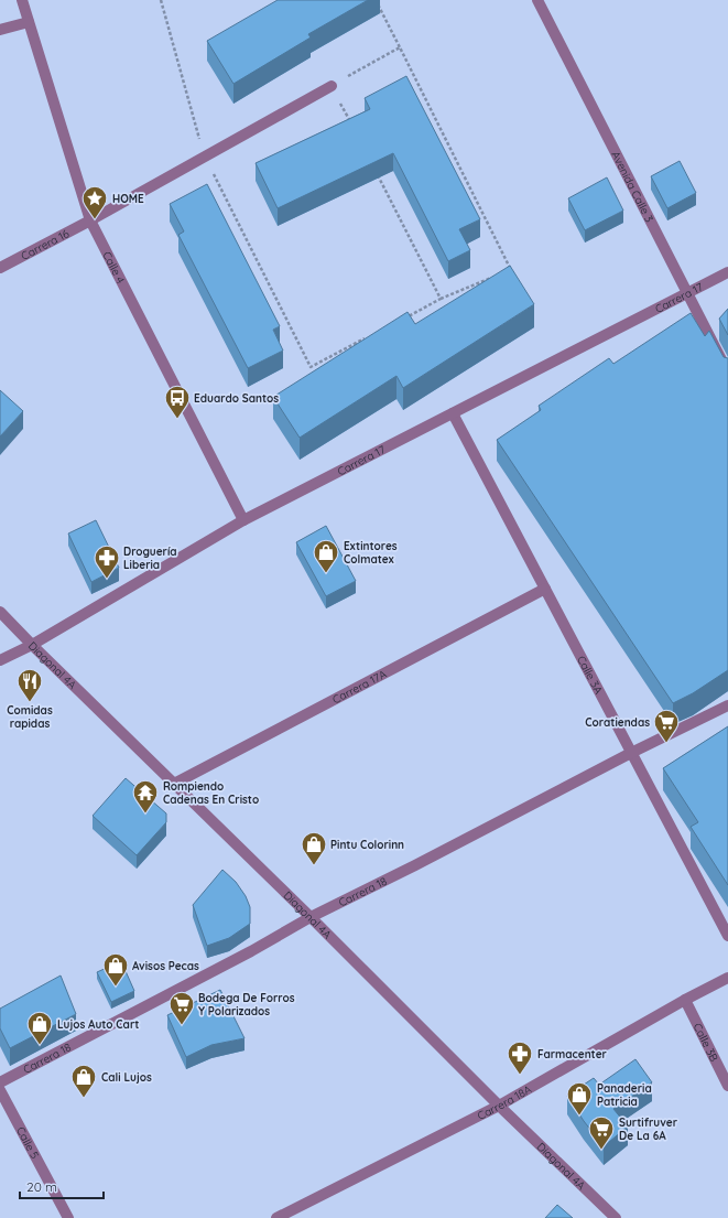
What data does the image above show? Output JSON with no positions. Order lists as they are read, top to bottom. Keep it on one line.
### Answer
{"streets":{"street":["Avenida Calle 3","Carrera 16","Calle 4","Carrera 17","Diagonal 4A","Calle 3A","Carrera 17A","Carrera 18","Calle 3B","Carrera 18A","Calle 5"]},"crossings":[["Avenida Calle 3","Carrera 17"],["Carrera 16","Calle 4"],["Calle 4","Carrera 17"],["Carrera 17","Diagonal 4A"],["Carrera 17","Calle 3A"],["Diagonal 4A","Carrera 17A"],["Diagonal 4A","Carrera 18"],["Diagonal 4A","Carrera 18A"],["Calle 3A","Carrera 17A"],["Calle 3A","Carrera 18"],["Calle 3B","Carrera 18A"]],"places":{"place":["HOME"],"bus stop":["Eduardo Santos"],"shop":["Extintores Colmatex","Pintu Colorinn","Avisos Pecas","Lujos Auto Cart","Cali Lujos","Panaderia Patricia"],"pharmacy":["Droguería Liberia","Farmacenter"],"restaurant":["Comidas rapidas"],"supermarket":["Coratiendas","Bodega De Forros Y Polarizados","Surtifruver De La 6A"],"temple":["Rompiendo Cadenas En Cristo"]},"scale_bar":"20 m"}
